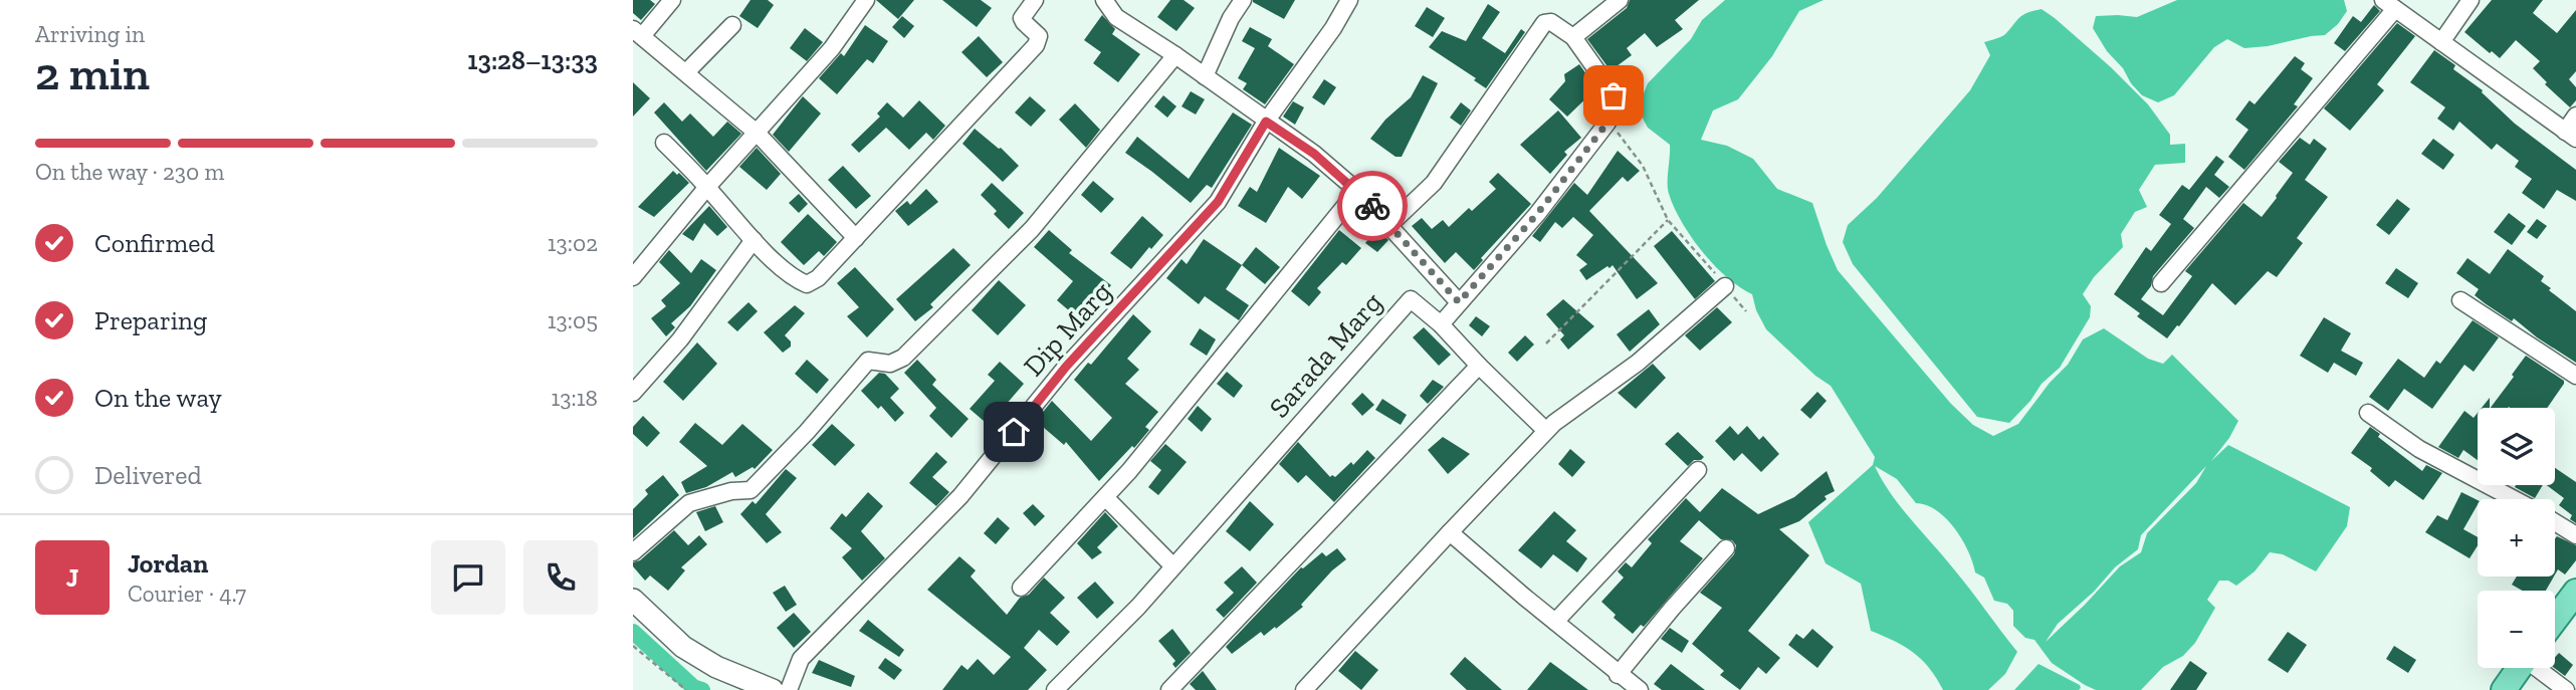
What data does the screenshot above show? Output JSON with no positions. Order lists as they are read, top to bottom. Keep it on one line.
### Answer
{"streets":{"street":["Dip Marg","Sarada Marg"]},"page":{"heading":["2 min","Arriving in","13:28–13:33"],"panel":["Jordan","Courier · 4.7"],"bar":"On the way · 230 m","list":[["Confirmed","13:02"],["Preparing","13:05"],["On the way","13:18"],"Delivered"],"map_buttons":["+","−"],"round":"J"}}
